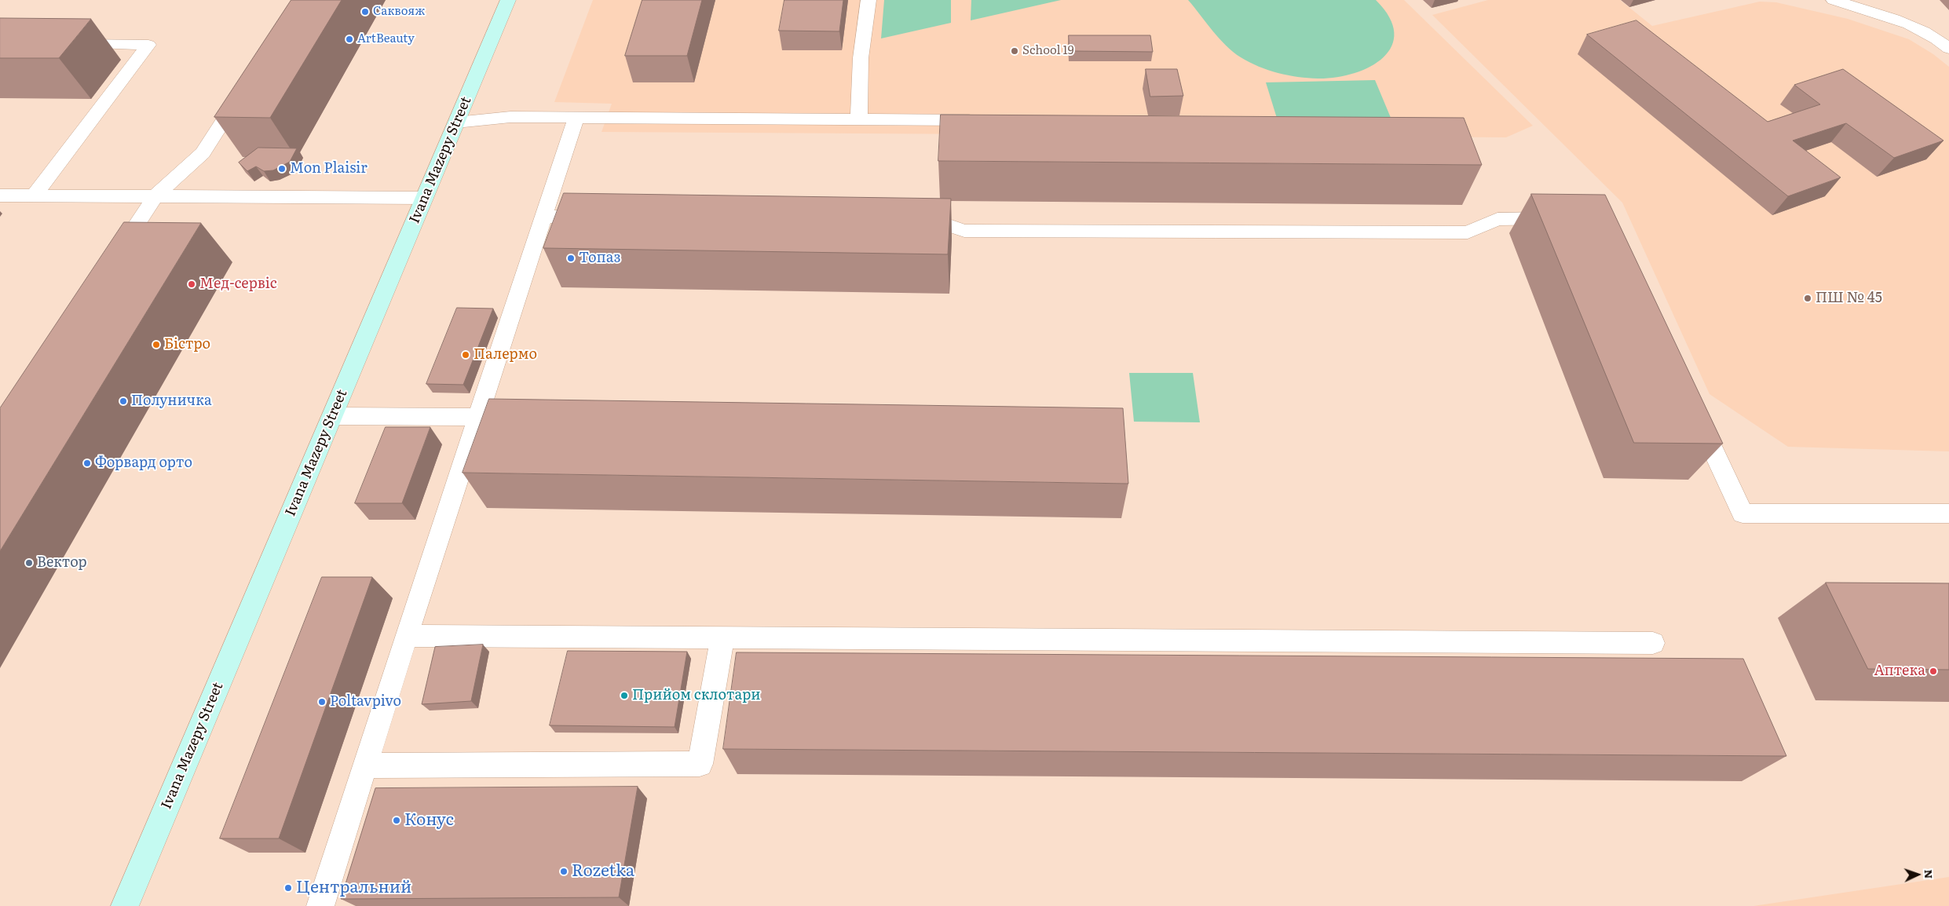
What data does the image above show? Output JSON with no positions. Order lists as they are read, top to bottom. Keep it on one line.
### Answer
{"streets":{"main road":["Ivana Mazepy Street"]},"places":["Саквояж","ArtBeauty","School 19","Mon Plaisir","Топаз","Мед-сервіс","ПШ № 45","Бістро","Палермо","Полуничка","Форвард орто","Вектор","Аптека","Прийом склотари","Poltavpivo","Конус","Rozetka","Центральний"],"north":"right"}
